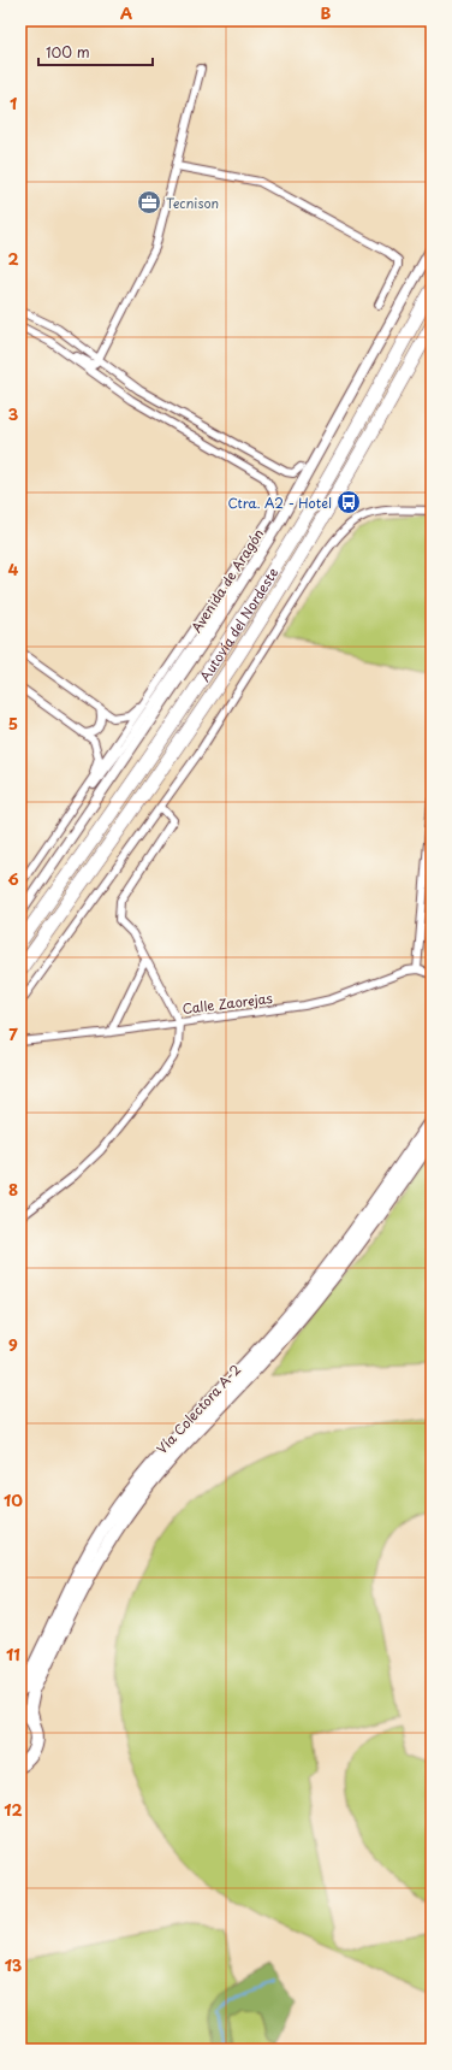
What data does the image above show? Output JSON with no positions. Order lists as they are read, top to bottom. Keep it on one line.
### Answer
{"streets":{"highway":["Autovía del Nordeste"],"main road":["Vía Colectora A-2"],"street":["Avenida de Aragón","Calle Zaorejas"]},"places":{"office":["Tecnison"],"bus stop":["Ctra. A2 - Hotel"]},"scale_bar":"100 m","grid":{"columns":["A","B"],"rows":["1","2","3","4","5","6","7","8","9","10","11","12","13"]}}
